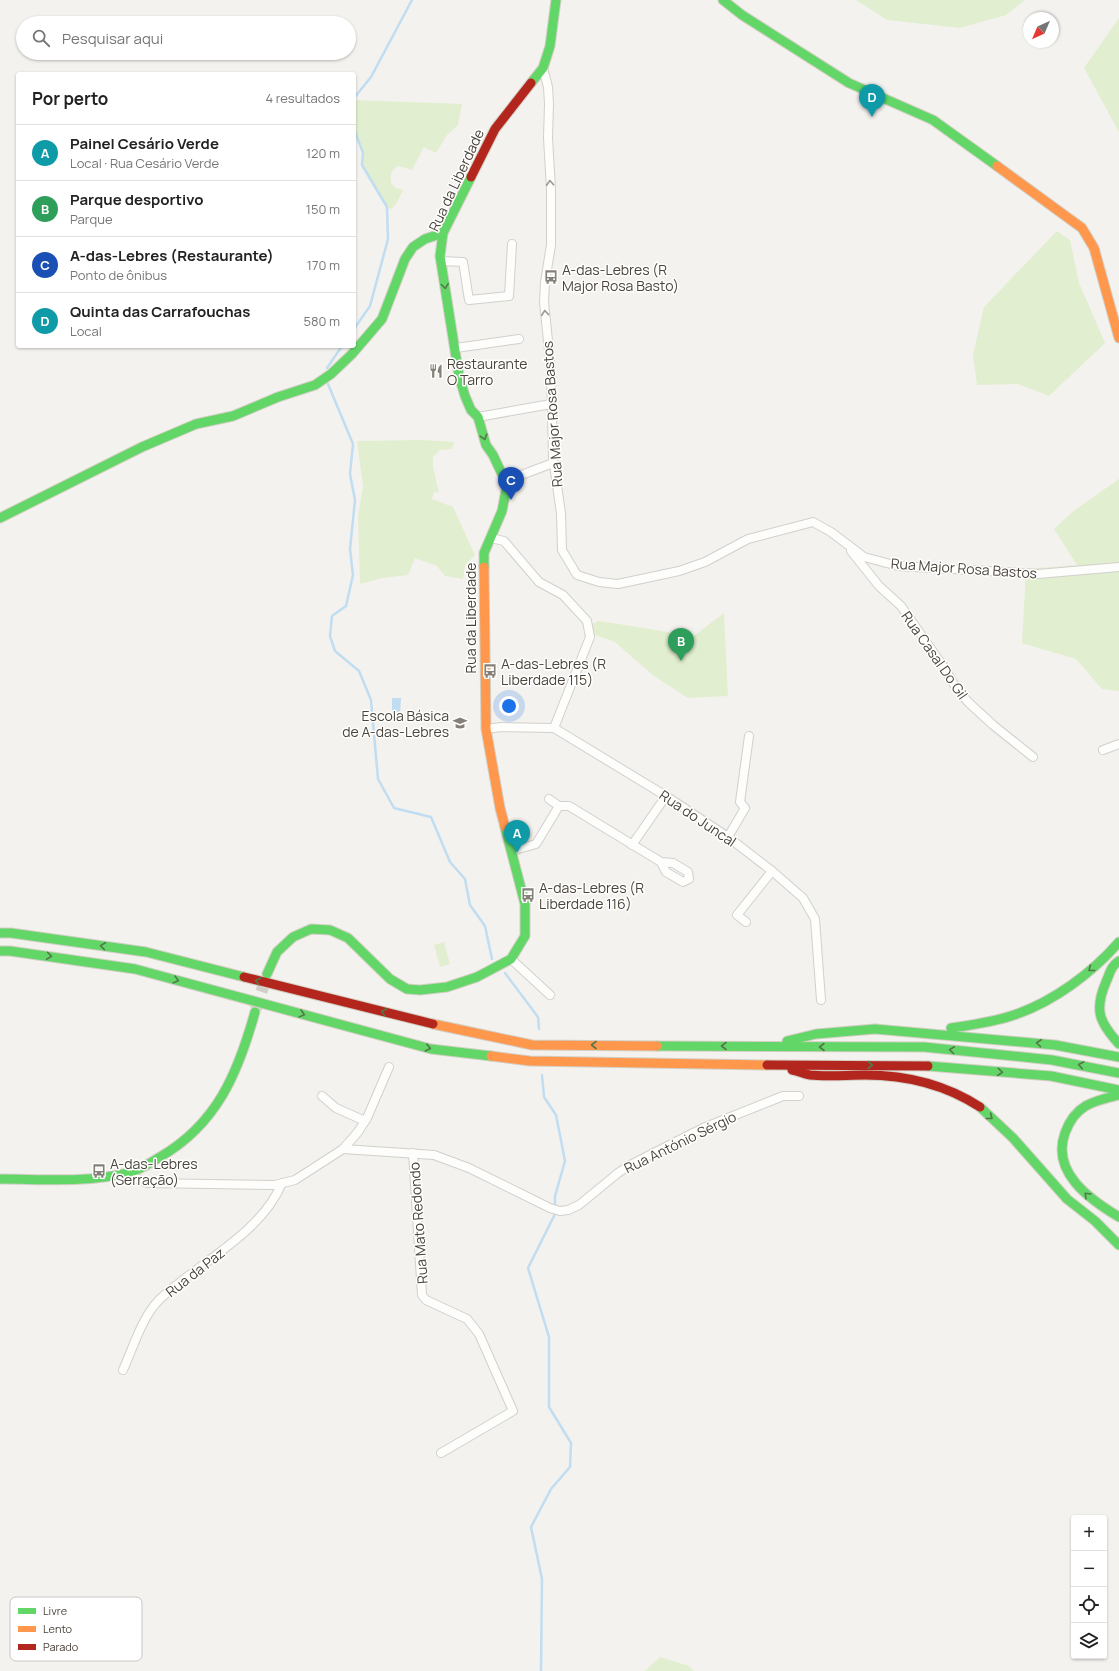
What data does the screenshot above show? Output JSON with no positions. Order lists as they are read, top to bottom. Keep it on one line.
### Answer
{"streets":{"main road":["Rua da Liberdade"],"street":["Rua Major Rosa Bastos","Rua Casal Do Gil","Rua do Juncal","Rua António Sérgio","Rua Mato Redondo","Rua da Paz"]},"crossings":[["Rua da Liberdade","Rua Major Rosa Bastos"],["Rua Major Rosa Bastos","Rua Casal Do Gil"],["Rua António Sérgio","Rua Mato Redondo"]],"places":{"bus stop":["A-das-Lebres (R Major Rosa Basto)","A-das-Lebres (R Liberdade 115)","A-das-Lebres (R Liberdade 116)","A-das-Lebres (Serração)"],"restaurant":["Restaurante O Tarro"],"school or university":["Escola Básica de A-das-Lebres"]},"legend":["Livre","Lento","Parado"],"north":"bottom left","page":{"search":"Pesquisar aqui","heading":["Por perto","4 resultados"],"pins":["D","C","B","A"],"list":[{"mark":"A","name":"Painel Cesário Verde","note":"Local · Rua Cesário Verde","value":"120 m"},{"mark":"B","name":"Parque desportivo","note":"Parque","value":"150 m"},{"mark":"C","name":"A-das-Lebres (Restaurante)","note":"Ponto de ônibus","value":"170 m"},{"mark":"D","name":"Quinta das Carrafouchas","note":"Local","value":"580 m"}],"map_buttons":["+","−"]}}
